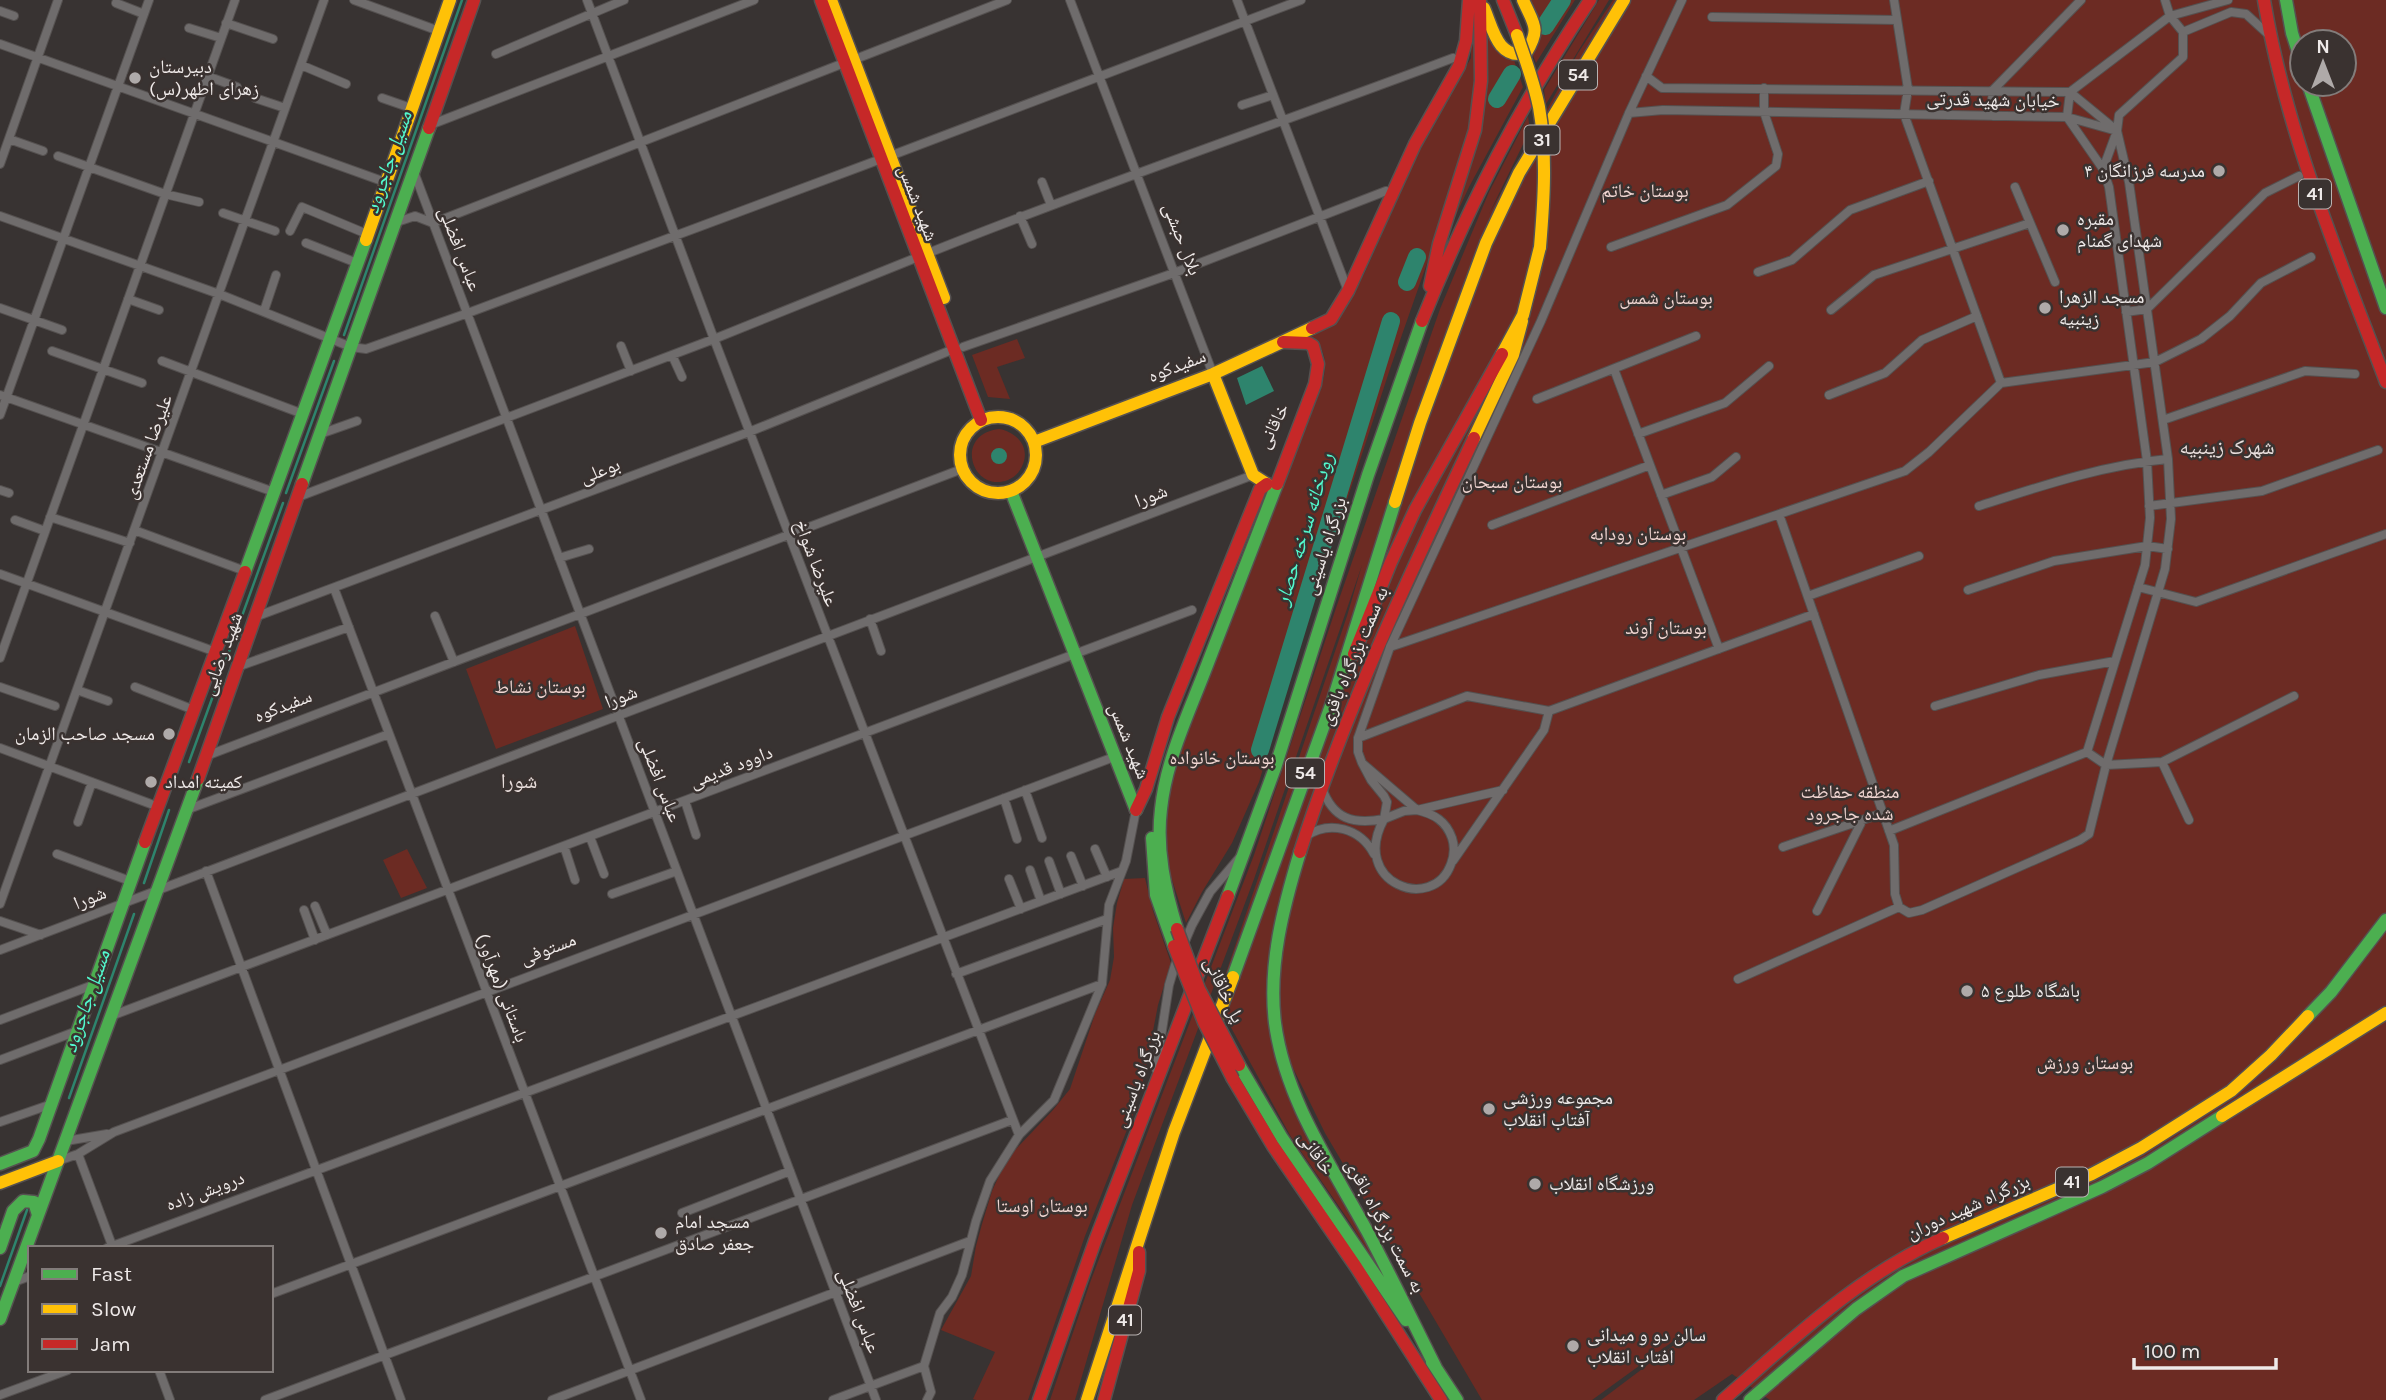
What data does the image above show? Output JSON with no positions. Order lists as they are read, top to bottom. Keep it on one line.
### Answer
{"streets":{"main road":["54","31","41","شهید شمس","بلال حبشی","سفیدکوه","خاقانی","بزرگراه یاسینی","شهید رضایی","به سمت بزرگراه باقری","مستوفی","پل خاقانی","بزرگراه شهید دوران"],"street":["خیابان شهید قدرتی","عباس افضلی","علیرضا مستعدی","بوعلی","شورا","علیرضا شواخ","داوود قدیمی","باستانی (مهرآور)","درویش زاده"]},"crossings":[["54","41"],["31","به سمت بزرگراه باقری"],["شهید شمس","سفیدکوه"],["شهید شمس","بوعلی"],["شهید شمس","شورا"],["شهید شمس","داوود قدیمی"],["شهید شمس","مستوفی"],["بلال حبشی","سفیدکوه"],["بلال حبشی","بوعلی"],["بلال حبشی","شورا"],["عباس افضلی","سفیدکوه"],["عباس افضلی","بوعلی"],["عباس افضلی","شورا"],["عباس افضلی","شهید رضایی"],["عباس افضلی","داوود قدیمی"],["عباس افضلی","مستوفی"],["عباس افضلی","درویش زاده"],["سفیدکوه","علیرضا شواخ"],["سفیدکوه","شهید رضایی"],["سفیدکوه","باستانی (مهرآور)"],["خاقانی","به سمت بزرگراه باقری"],["خاقانی","پل خاقانی"],["بوعلی","علیرضا شواخ"],["بوعلی","شهید رضایی"],["بوعلی","باستانی (مهرآور)"],["شورا","علیرضا شواخ"],["شورا","شهید رضایی"],["شورا","باستانی (مهرآور)"],["علیرضا شواخ","داوود قدیمی"],["علیرضا شواخ","مستوفی"],["علیرضا شواخ","درویش زاده"],["شهید رضایی","داوود قدیمی"],["شهید رضایی","مستوفی"],["داوود قدیمی","باستانی (مهرآور)"],["مستوفی","باستانی (مهرآور)"],["باستانی (مهرآور)","درویش زاده"]],"districts":["شهرک زینبیه","شورا"],"water":["مسیل جاجرود","رودخانه سرخه حصار"],"parks":["بوستان خاتم","بوستان شمس","بوستان سبحان","بوستان رودابه","بوستان آوند","بوستان نشاط","بوستان خانواده","منطقه حفاظت شده جاجرود","بوستان ورزش","بوستان اوستا"],"places":["دبیرستان زهرای اطهر(س)","مدرسه فرزانگان ۴","مقبره شهدای گمنام","مسجد الزهرا زینبیه","مسجد صاحب الزمان","کمیته امداد","باشگاه طلوع ۵","مجموعه ورزشی آفتاب انقلاب","ورزشگاه انقلاب","مسجد امام جعفر صادق","سالن دو و میدانی افتاب انقلاب"],"legend":["Fast","Slow","Jam"],"scale_bar":"100 m","north":"top"}
